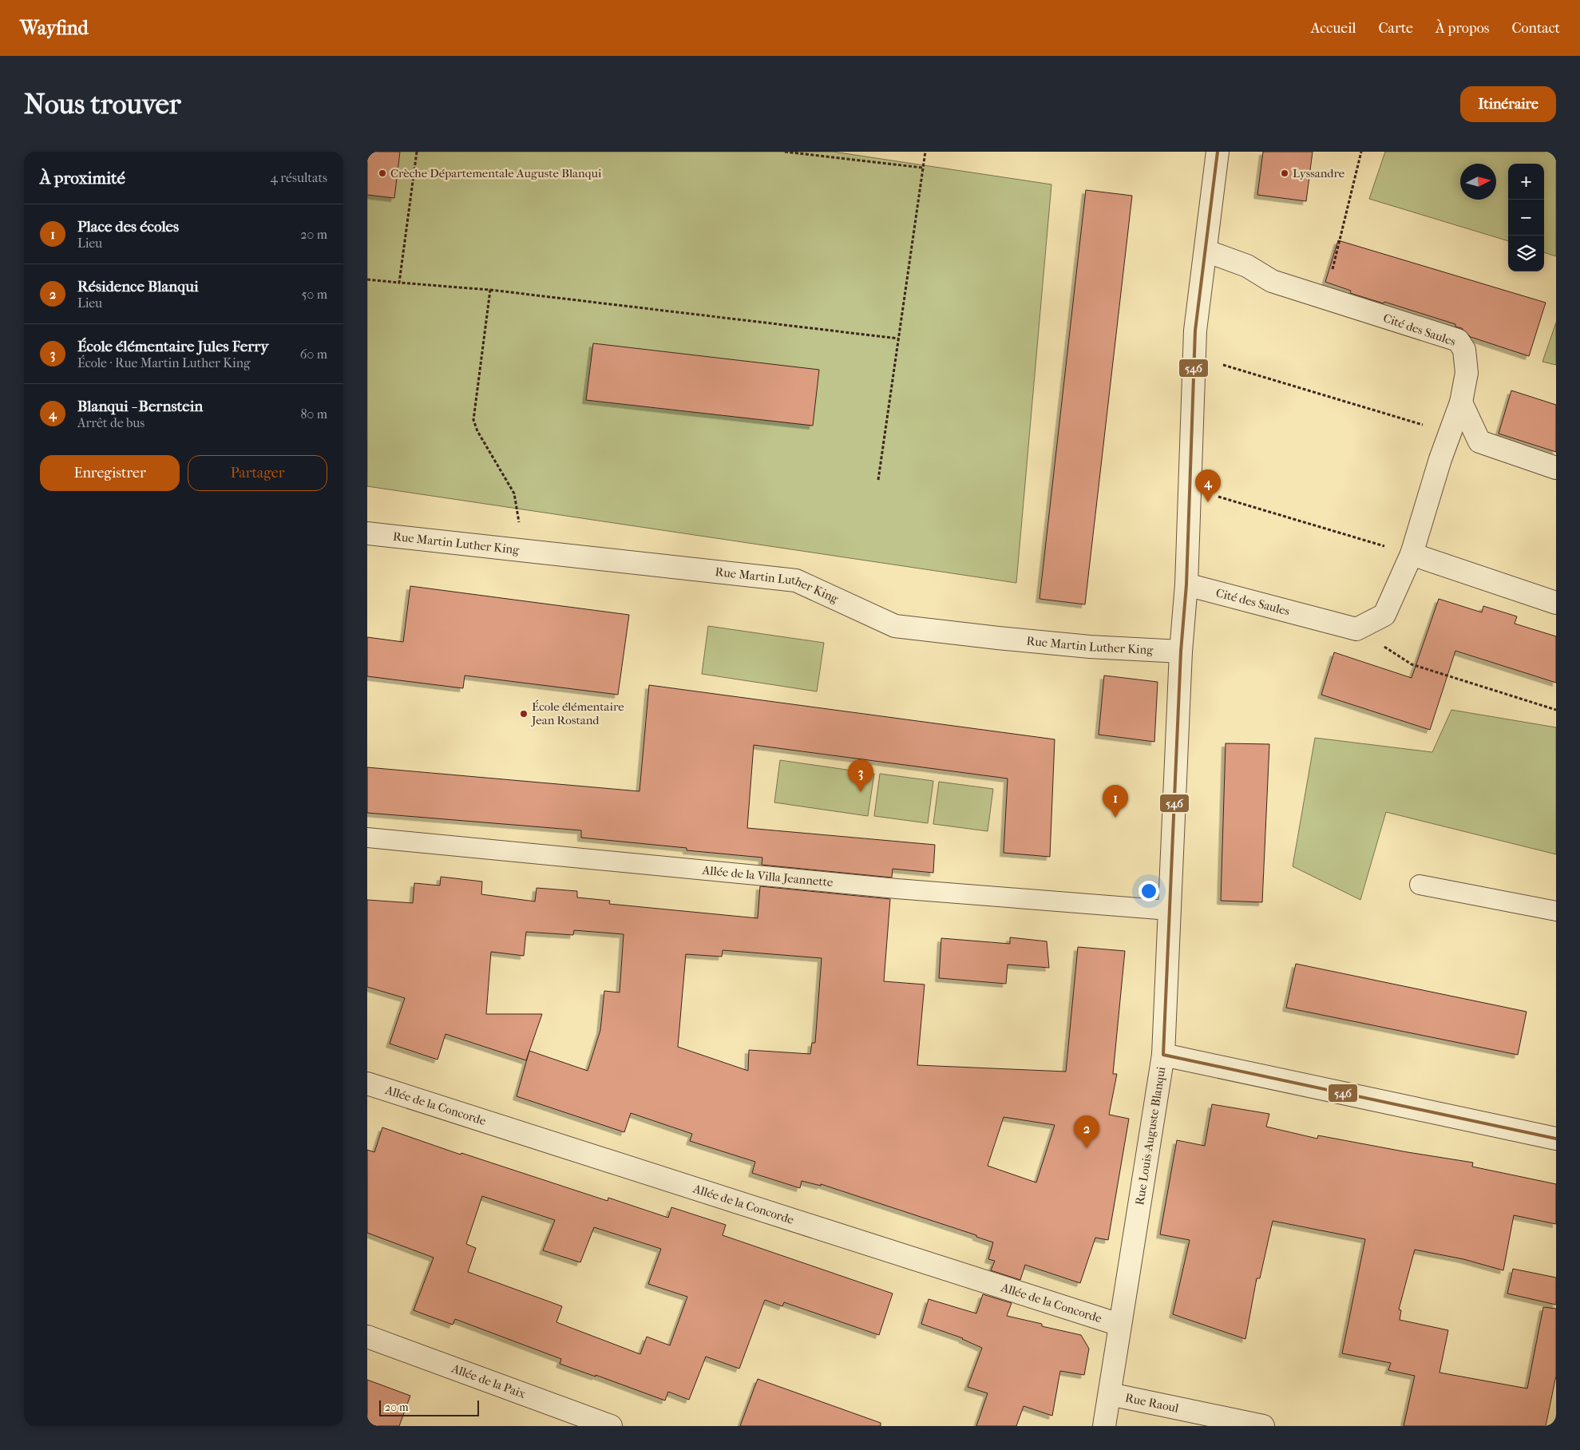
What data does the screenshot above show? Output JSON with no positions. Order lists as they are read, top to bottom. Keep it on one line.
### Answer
{"streets":{"street":["Cité des Saules","Rue Martin Luther King","Allée de la Concorde","Rue Louis-Auguste Blanqui","Allée de la Paix","Rue Raoul"],"lane":["Allée de la Villa Jeannette"]},"crossings":[["Cité des Saules","Rue Louis-Auguste Blanqui"],["Rue Martin Luther King","Rue Louis-Auguste Blanqui"],["Allée de la Villa Jeannette","Rue Louis-Auguste Blanqui"],["Allée de la Concorde","Rue Louis-Auguste Blanqui"],["Rue Louis-Auguste Blanqui","Rue Raoul"]],"places":["Crèche Départementale Auguste Blanqui","Lyssandre","École élémentaire Jean Rostand"],"lines":["transit line 546"],"scale_bar":"20 m","north":"right","page":{"header":"Wayfind","nav":["Accueil","Carte","À propos","Contact"],"buttons":["Itinéraire",["Enregistrer","Partager"]],"title":"Nous trouver","heading":["À proximité","4 résultats"],"map_buttons":["+","−"],"list":[{"mark":"1","name":"Place des écoles","note":"Lieu","value":"20 m"},{"mark":"2","name":"Résidence Blanqui","note":"Lieu","value":"50 m"},{"mark":"3","name":"École élémentaire Jules Ferry","note":"École · Rue Martin Luther King","value":"60 m"},{"mark":"4","name":"Blanqui - Bernstein","note":"Arrêt de bus","value":"80 m"}],"pins":["4","3","1","2"],"scale":"20 m"}}
